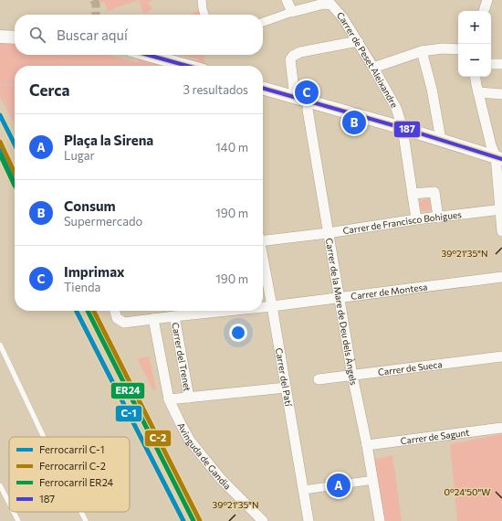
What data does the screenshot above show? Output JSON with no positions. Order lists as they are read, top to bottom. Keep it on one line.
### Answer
{"streets":{"street":["Carrer de Peset Aleixandre","Carrer de Francisco Bohigues","Carrer de Montesa","Carrer de la Mare de Deu dels Àngels","Carrer del Trenet","Carrer de Sueca","Carrer del Patí","Carrer de Sagunt","Avinguda de Gandia"]},"crossings":[["Carrer de Peset Aleixandre","Carrer de Francisco Bohigues"],["Carrer de Francisco Bohigues","Carrer de la Mare de Deu dels Àngels"],["Carrer de Montesa","Carrer de la Mare de Deu dels Àngels"],["Carrer de Montesa","Carrer del Trenet"],["Carrer de Montesa","Carrer del Patí"],["Carrer de Montesa","Avinguda de Gandia"],["Carrer de la Mare de Deu dels Àngels","Carrer de Sueca"],["Carrer de la Mare de Deu dels Àngels","Carrer de Sagunt"]],"lines":["transit line 187","rail line C-1","rail line C-2","rail line ER24"],"legend":["Ferrocarril C-1","Ferrocarril C-2","Ferrocarril ER24","187"],"page":{"map_buttons":["+","−"],"search":"Buscar aquí","heading":["Cerca","3 resultados"],"pins":["C","B","A"],"list":[{"mark":"A","name":"Plaça la Sirena","note":"Lugar","value":"140 m"},{"mark":"B","name":"Consum","note":"Supermercado","value":"190 m"},{"mark":"C","name":"Imprimax","note":"Tienda","value":"190 m"}]},"coordinates":["39°21'35\"N","0°24'50\"W"]}
